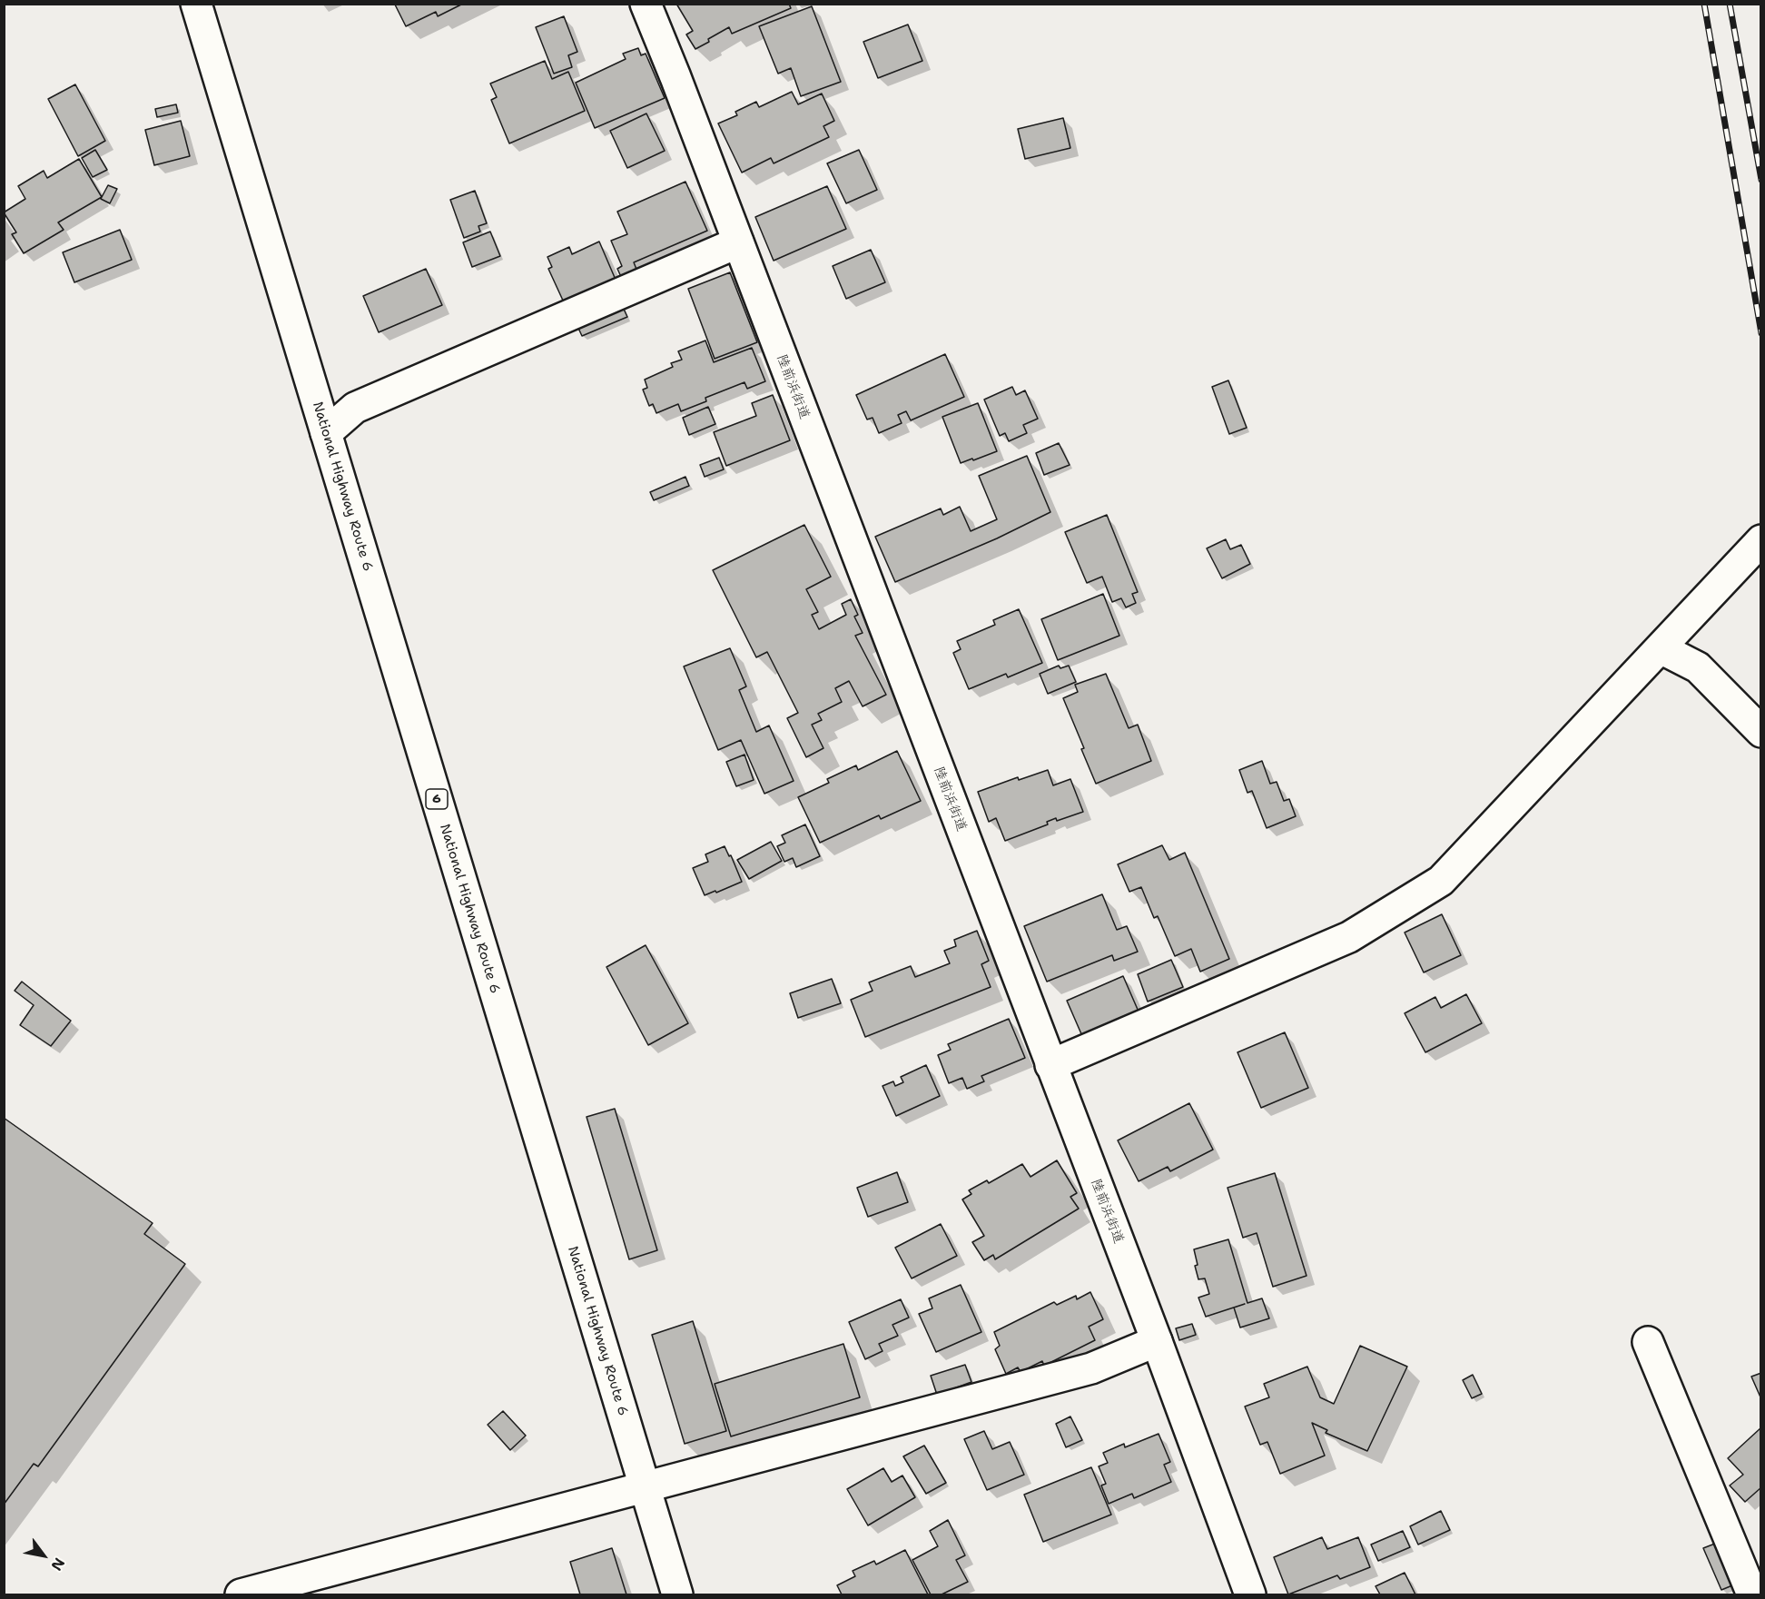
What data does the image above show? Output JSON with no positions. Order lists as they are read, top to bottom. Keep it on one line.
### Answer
{"streets":{"main road":["陸前浜街道","National Highway Route 6","6"]},"north":"bottom right"}
